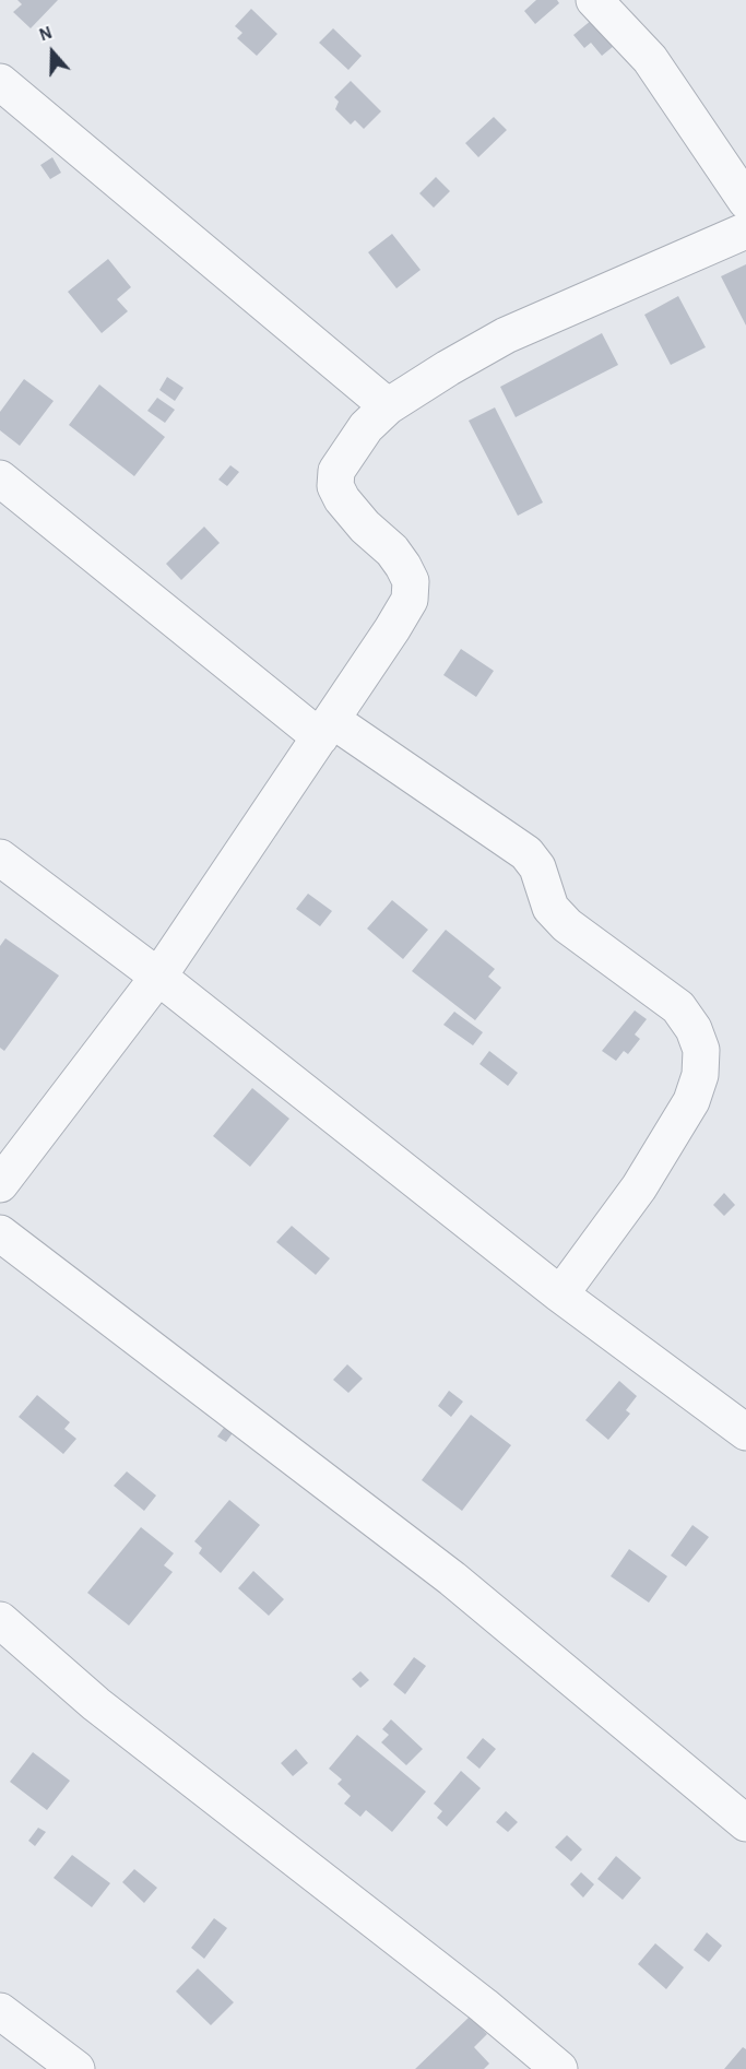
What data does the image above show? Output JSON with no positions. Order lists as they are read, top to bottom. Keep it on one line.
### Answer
{"north":"top"}
